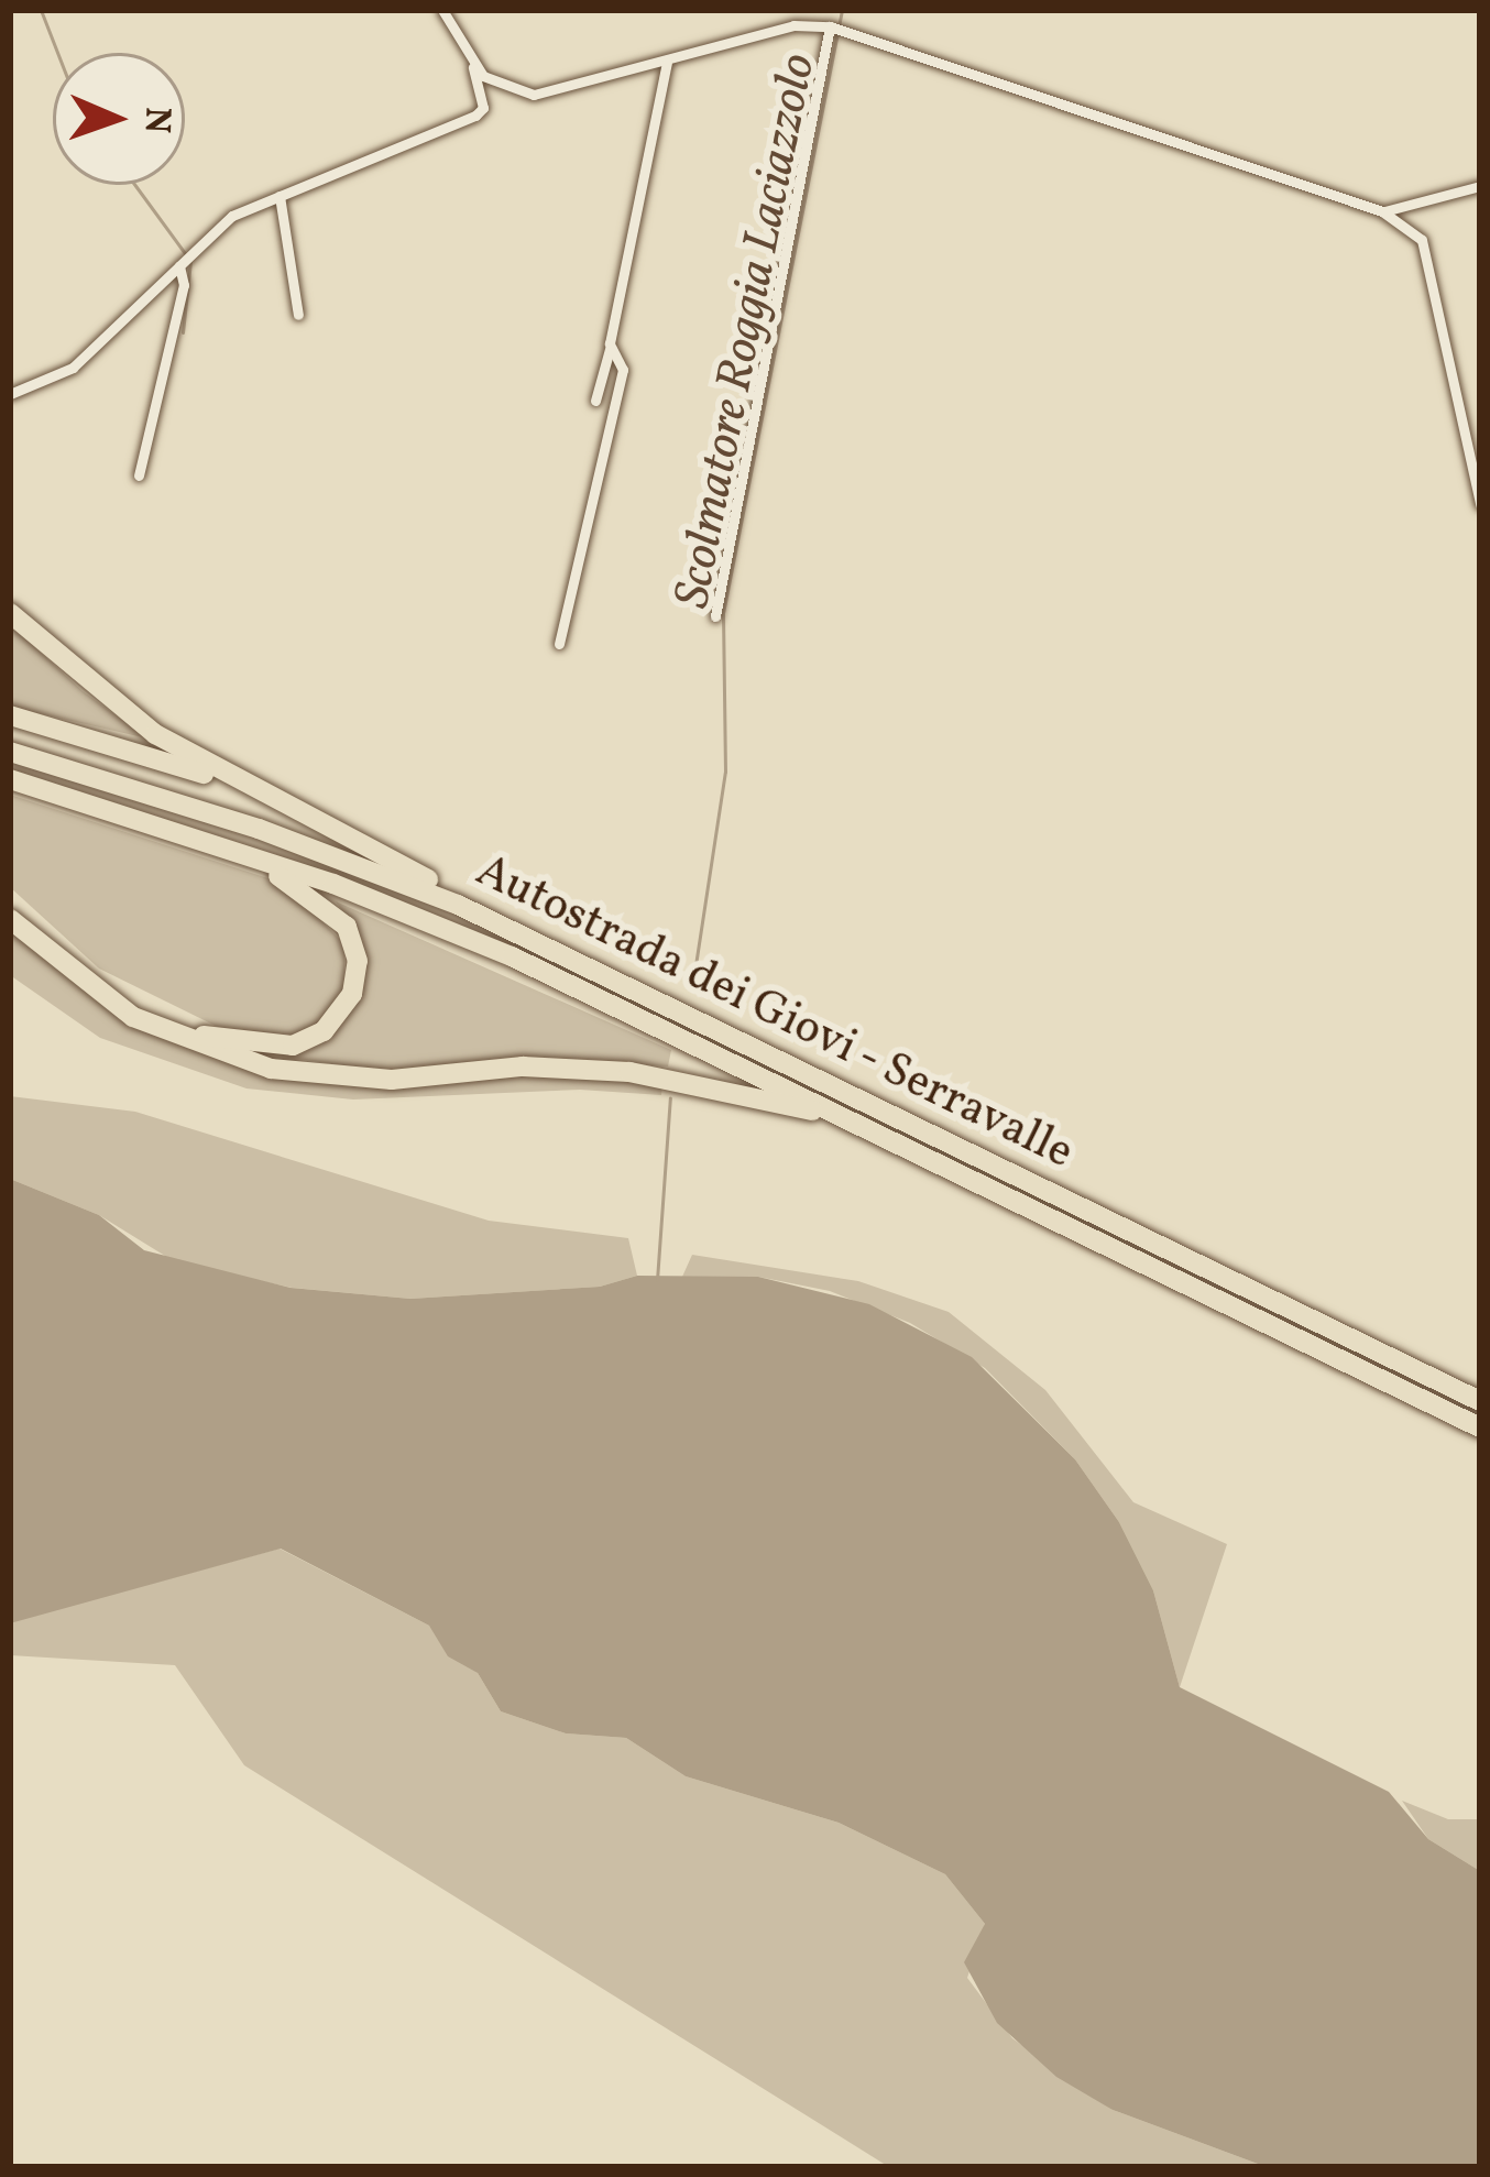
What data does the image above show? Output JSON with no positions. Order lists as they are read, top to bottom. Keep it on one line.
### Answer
{"streets":{"highway":["Autostrada dei Giovi - Serravalle"]},"water":["Scolmatore Roggia Laciazzolo"],"north":"right"}
